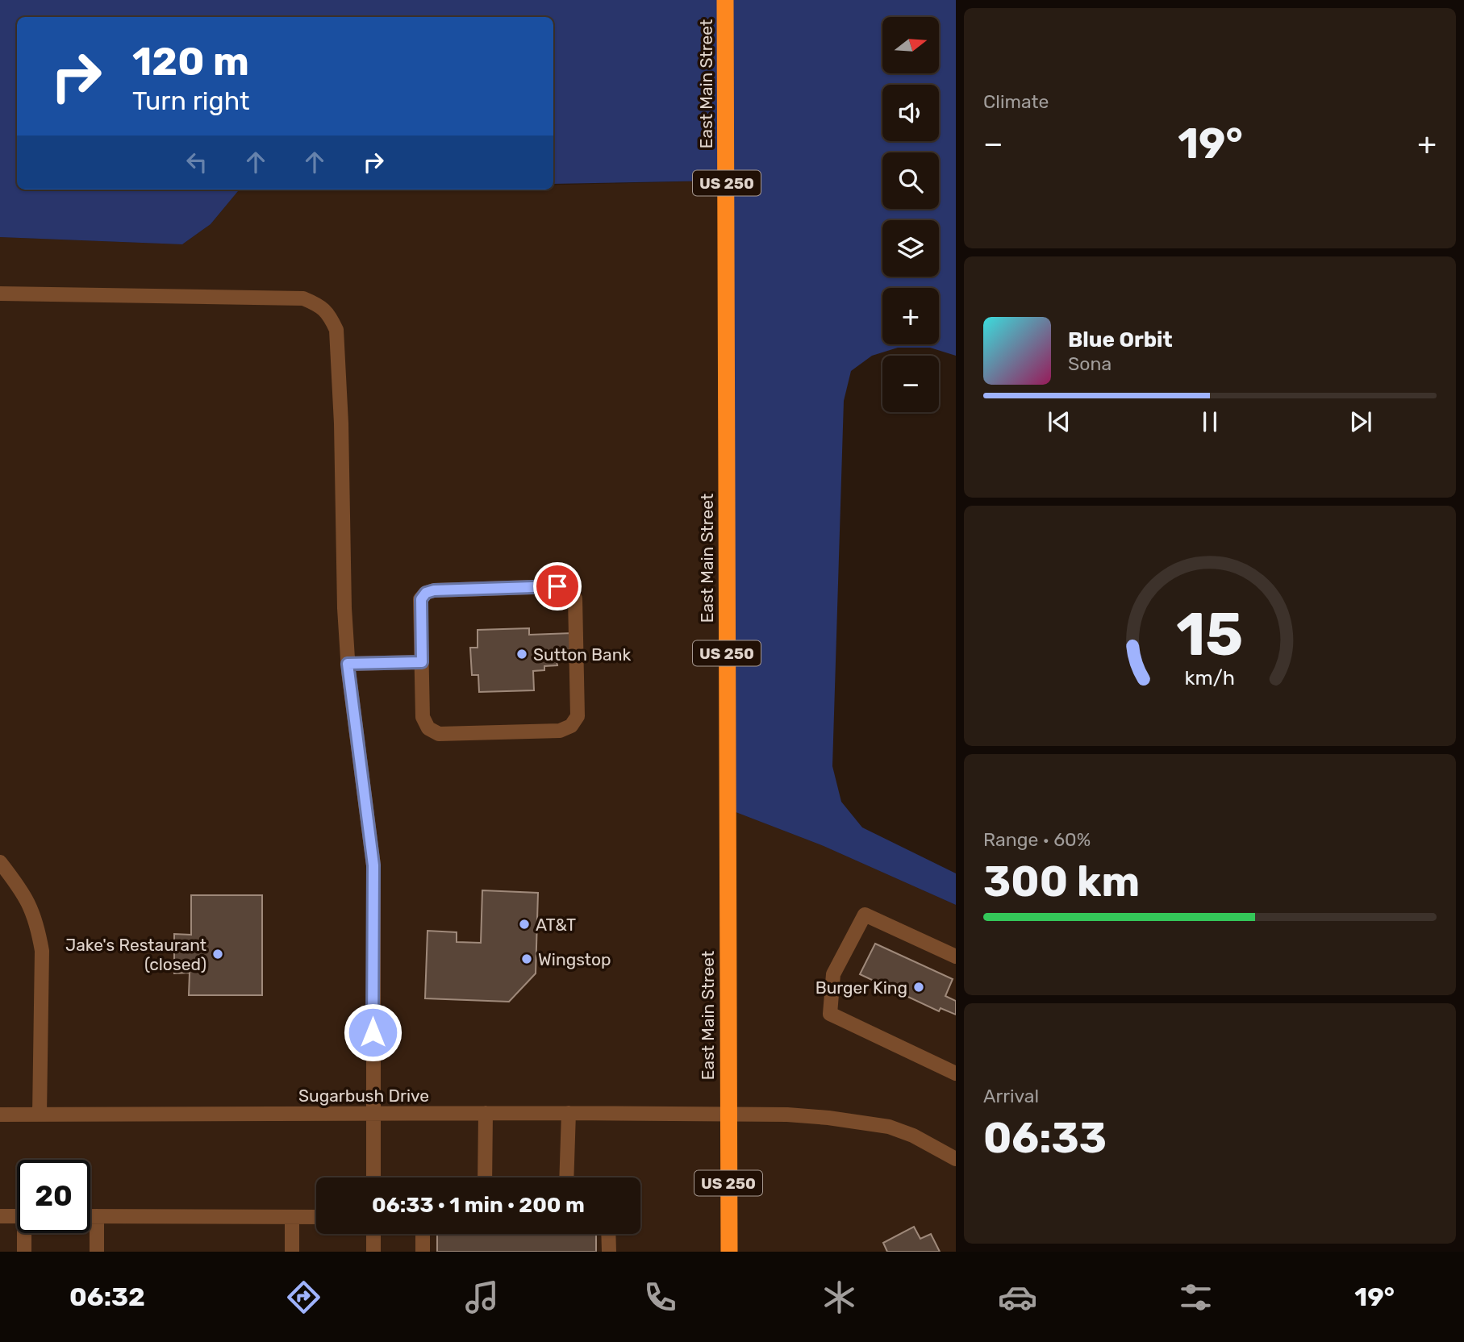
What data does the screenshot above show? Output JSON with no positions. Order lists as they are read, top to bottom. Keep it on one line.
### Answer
{"streets":{"highway":["East Main Street","US 250"],"street":["Sugarbush Drive"]},"crossings":[["East Main Street","Sugarbush Drive"]],"places":["Sutton Bank","AT&T","Jake's Restaurant (closed)","Wingstop","Burger King"],"north":"right","page":{"tile":["Climate",["Range · 60%","300 km"],["Arrival","06:33"]],"map_buttons":["+","−"],"turn":["120 m","Turn right"],"heat":["−","19°","+"],"song":["Blue Orbit","Sona"],"limit":"20","trip":"06:33 · 1 min · 200 m","tabs":["06:32","19°"],"gauge":["15","km/h"]}}
